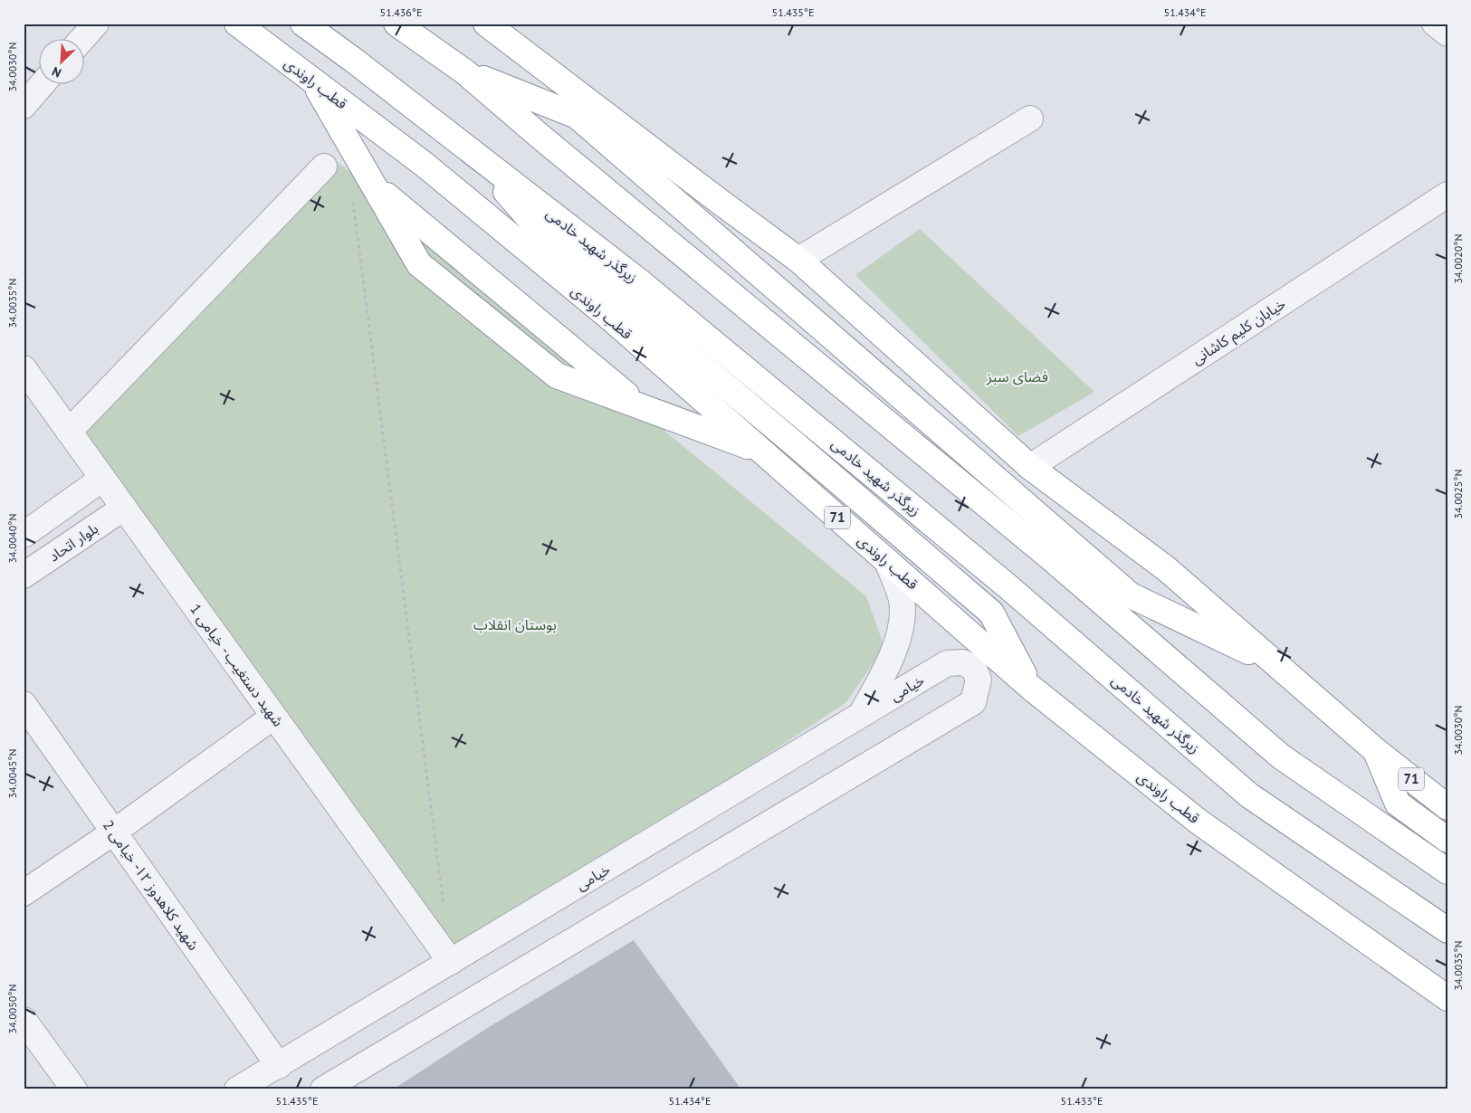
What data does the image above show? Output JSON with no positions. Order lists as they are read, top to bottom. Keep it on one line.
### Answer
{"streets":{"highway":["قطب راوندی","زیرگذر شهید خادمی","71"],"street":["خیابان کلیم کاشانی","بلوار اتحاد","شهید دستغیب - خیامی 1","خیامی","شهید کلاهدوز ۱۲- خیامی 2"]},"crossings":[["خیابان کلیم کاشانی","71"],["بلوار اتحاد","شهید دستغیب - خیامی 1"],["شهید دستغیب - خیامی 1","خیامی"],["خیامی","شهید کلاهدوز ۱۲- خیامی 2"]],"parks":["فضای سبز","بوستان انقلاب"],"north":"bottom left","coordinates":["51.436°E","51.435°E","51.434°E","34.0030°N","34.0020°N","34.0035°N","34.0025°N","34.0040°N","34.0045°N","34.0050°N","51.433°E"]}
